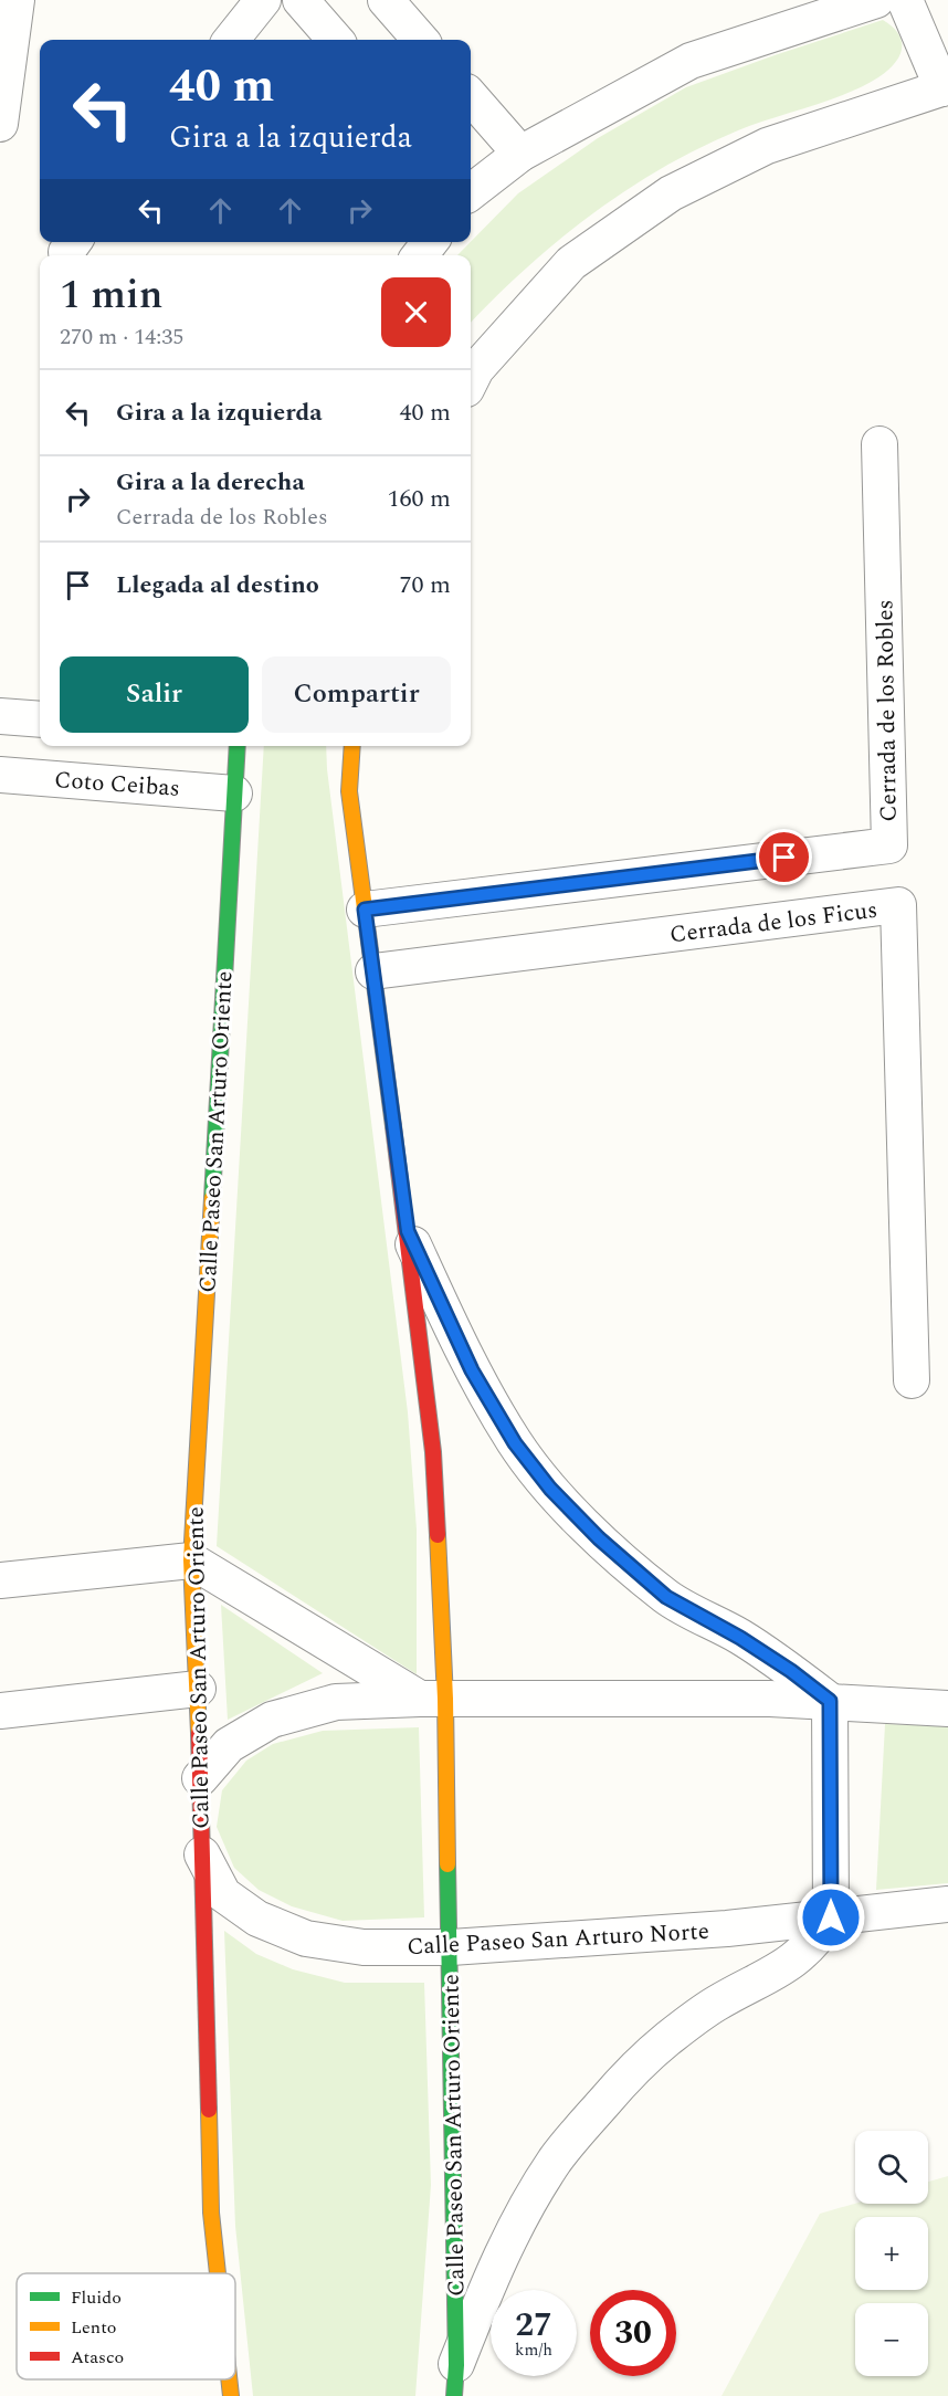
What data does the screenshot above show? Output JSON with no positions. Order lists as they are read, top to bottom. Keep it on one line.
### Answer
{"streets":{"street":["Cerrada de los Robles","Coto Ceibas","Cerrada de los Ficus","Calle Paseo San Arturo Oriente","Calle Paseo San Arturo Norte"]},"crossings":[["Cerrada de los Robles","Calle Paseo San Arturo Oriente"],["Coto Ceibas","Calle Paseo San Arturo Oriente"],["Cerrada de los Ficus","Calle Paseo San Arturo Oriente"],["Calle Paseo San Arturo Oriente","Calle Paseo San Arturo Norte"]],"legend":["Fluido","Lento","Atasco"],"page":{"turn":["40 m","Gira a la izquierda"],"heading":["1 min","270 m · 14:35"],"list":[{"name":"Gira a la izquierda","value":"40 m"},{"name":"Gira a la derecha","note":"Cerrada de los Robles","value":"160 m"},{"name":"Llegada al destino","value":"70 m"}],"buttons":["Salir","Compartir"],"map_buttons":["+","−"],"speed":"27 km/h","limit":"30"}}
